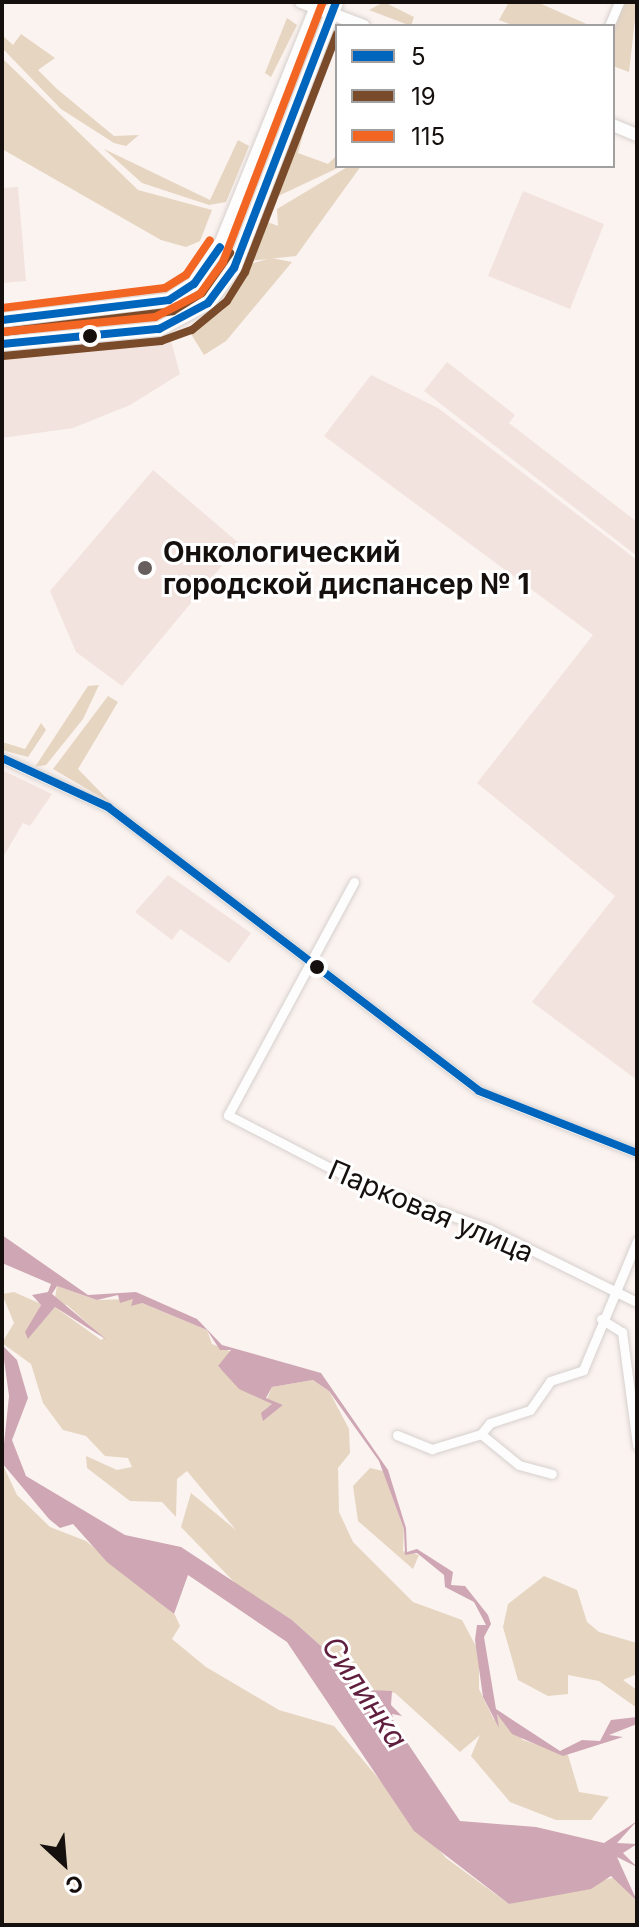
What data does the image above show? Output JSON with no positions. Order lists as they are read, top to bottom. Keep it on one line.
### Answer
{"streets":{"street":["Парковая улица"]},"water":["Силинка"],"places":["Онкологический городской диспансер № 1"],"lines":["transit line 5","transit line 115","transit line 19"],"legend":["5","19","115"],"north":"bottom right"}
